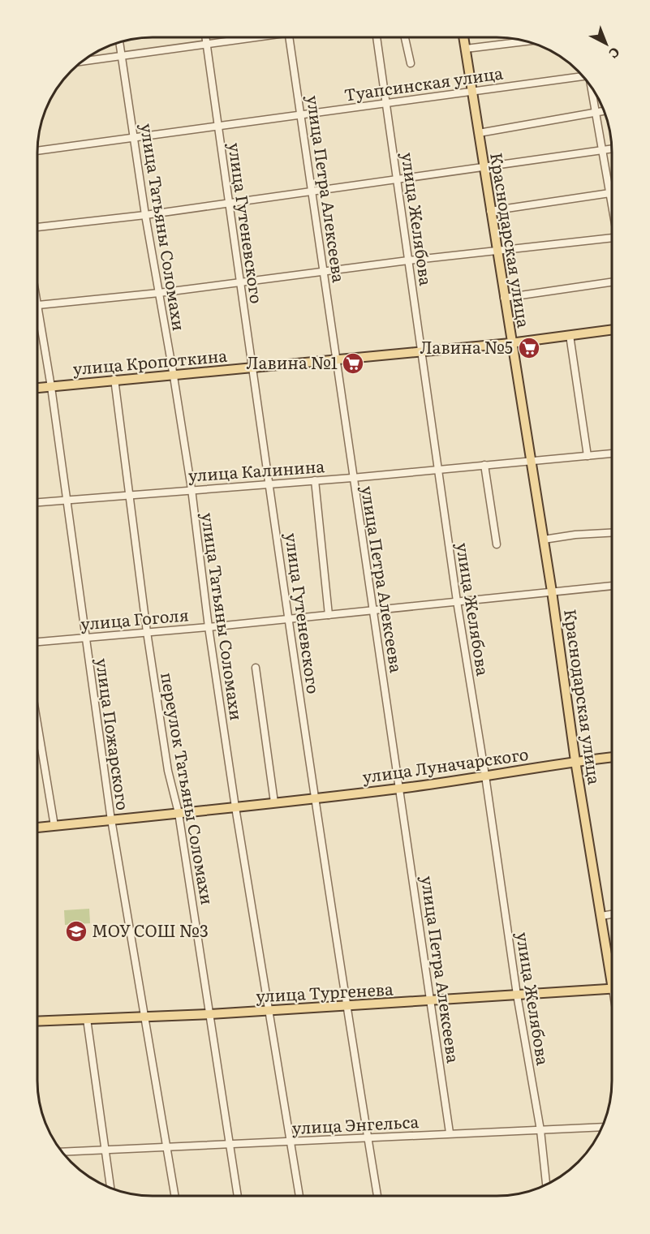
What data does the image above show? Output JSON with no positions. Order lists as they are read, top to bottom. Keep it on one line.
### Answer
{"streets":{"main road":["Краснодарская улица","улица Кропоткина","улица Луначарского","улица Тургенева"],"street":["Туапсинская улица","улица Петра Алексеева","улица Желябова","улица Гутеневского","улица Татьяны Соломахи","улица Калинина","улица Гоголя","улица Пожарского","переулок Татьяны Соломахи","улица Энгельса"]},"crossings":[["Туапсинская улица","улица Петра Алексеева"],["Туапсинская улица","улица Желябова"],["Туапсинская улица","улица Гутеневского"],["Туапсинская улица","улица Татьяны Соломахи"],["Туапсинская улица","Краснодарская улица"],["улица Петра Алексеева","улица Кропоткина"],["улица Петра Алексеева","улица Калинина"],["улица Петра Алексеева","улица Гоголя"],["улица Петра Алексеева","улица Луначарского"],["улица Петра Алексеева","улица Тургенева"],["улица Петра Алексеева","улица Энгельса"],["улица Желябова","улица Кропоткина"],["улица Желябова","улица Калинина"],["улица Желябова","улица Гоголя"],["улица Желябова","улица Луначарского"],["улица Желябова","улица Тургенева"],["улица Желябова","улица Энгельса"],["улица Гутеневского","улица Кропоткина"],["улица Гутеневского","улица Калинина"],["улица Гутеневского","улица Гоголя"],["улица Гутеневского","улица Луначарского"],["улица Гутеневского","улица Тургенева"],["улица Гутеневского","улица Энгельса"],["улица Татьяны Соломахи","улица Кропоткина"],["улица Татьяны Соломахи","улица Калинина"],["улица Татьяны Соломахи","улица Гоголя"],["улица Татьяны Соломахи","улица Луначарского"],["улица Татьяны Соломахи","улица Тургенева"],["улица Татьяны Соломахи","улица Энгельса"],["Краснодарская улица","улица Кропоткина"],["Краснодарская улица","улица Калинина"],["Краснодарская улица","улица Гоголя"],["Краснодарская улица","улица Луначарского"],["улица Кропоткина","улица Пожарского"],["улица Кропоткина","переулок Татьяны Соломахи"],["улица Калинина","улица Пожарского"],["улица Калинина","переулок Татьяны Соломахи"],["улица Гоголя","улица Пожарского"],["улица Гоголя","переулок Татьяны Соломахи"],["улица Пожарского","улица Луначарского"],["улица Пожарского","улица Тургенева"],["улица Пожарского","улица Энгельса"],["улица Луначарского","переулок Татьяны Соломахи"],["переулок Татьяны Соломахи","улица Тургенева"],["переулок Татьяны Соломахи","улица Энгельса"]],"places":{"supermarket":["Лавина №5","Лавина №1"],"school or university":["МОУ СОШ №3"]},"north":"bottom right"}
